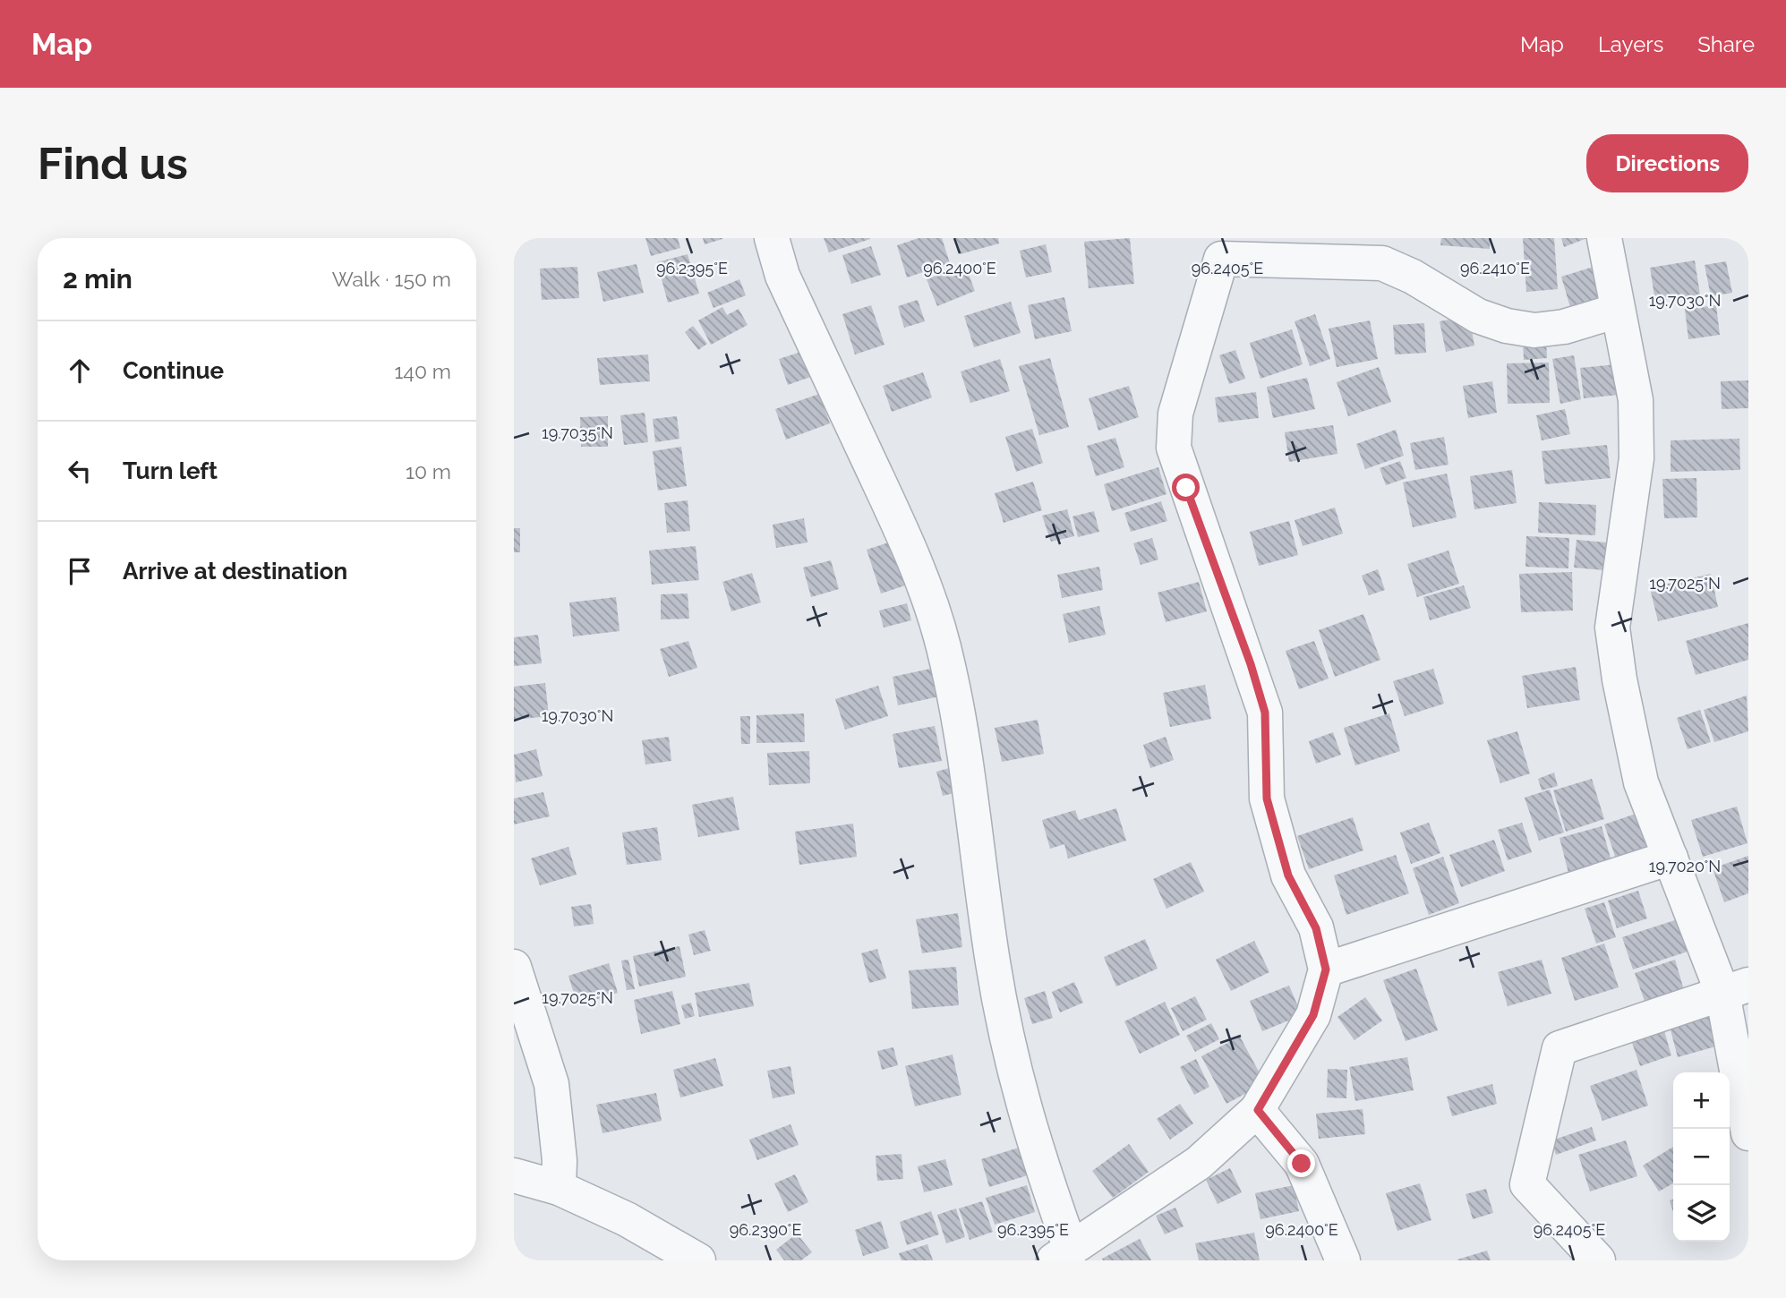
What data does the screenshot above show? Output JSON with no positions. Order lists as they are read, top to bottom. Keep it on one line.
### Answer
{"page":{"header":"Map","nav":["Map","Layers","Share"],"buttons":"Directions","title":"Find us","heading":["2 min","Walk · 150 m"],"list":[["Continue","140 m"],["Turn left","10 m"],"Arrive at destination"],"map_buttons":["+","−"]},"coordinates":["96.2395°E","96.2400°E","96.2405°E","96.2410°E","19.7030°N","19.7035°N","19.7025°N","19.7020°N","96.2390°E"]}
